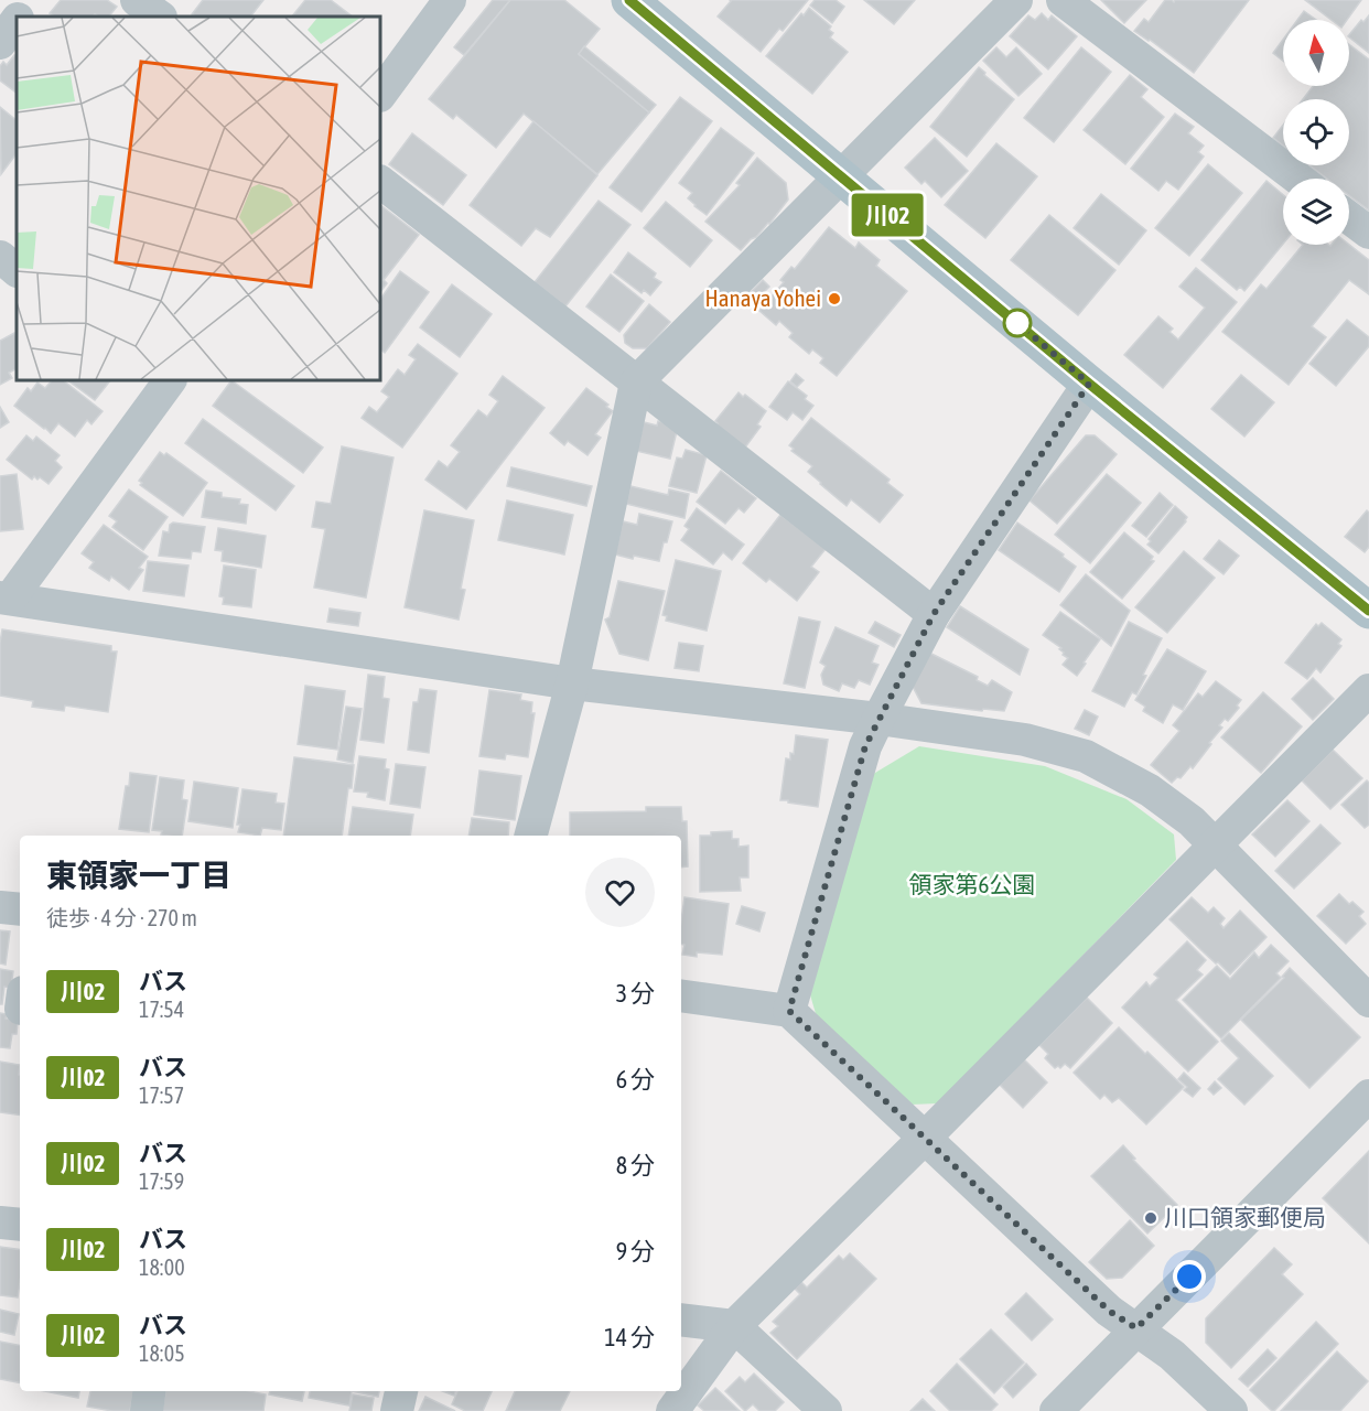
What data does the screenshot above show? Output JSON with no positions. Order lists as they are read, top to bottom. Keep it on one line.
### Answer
{"parks":["領家第6公園"],"places":["Hanaya Yohei","川口領家郵便局"],"lines":["bus line 川02"],"north":"top","page":{"on_map":"川02","heading":["東領家一丁目","徒歩 · 4 分 · 270 m"],"list":[{"mark":"川02","name":"バス","note":"17:54","value":"3 分"},{"mark":"川02","name":"バス","note":"17:57","value":"6 分"},{"mark":"川02","name":"バス","note":"17:59","value":"8 分"},{"mark":"川02","name":"バス","note":"18:00","value":"9 分"},{"mark":"川02","name":"バス","note":"18:05","value":"14 分"}]}}
